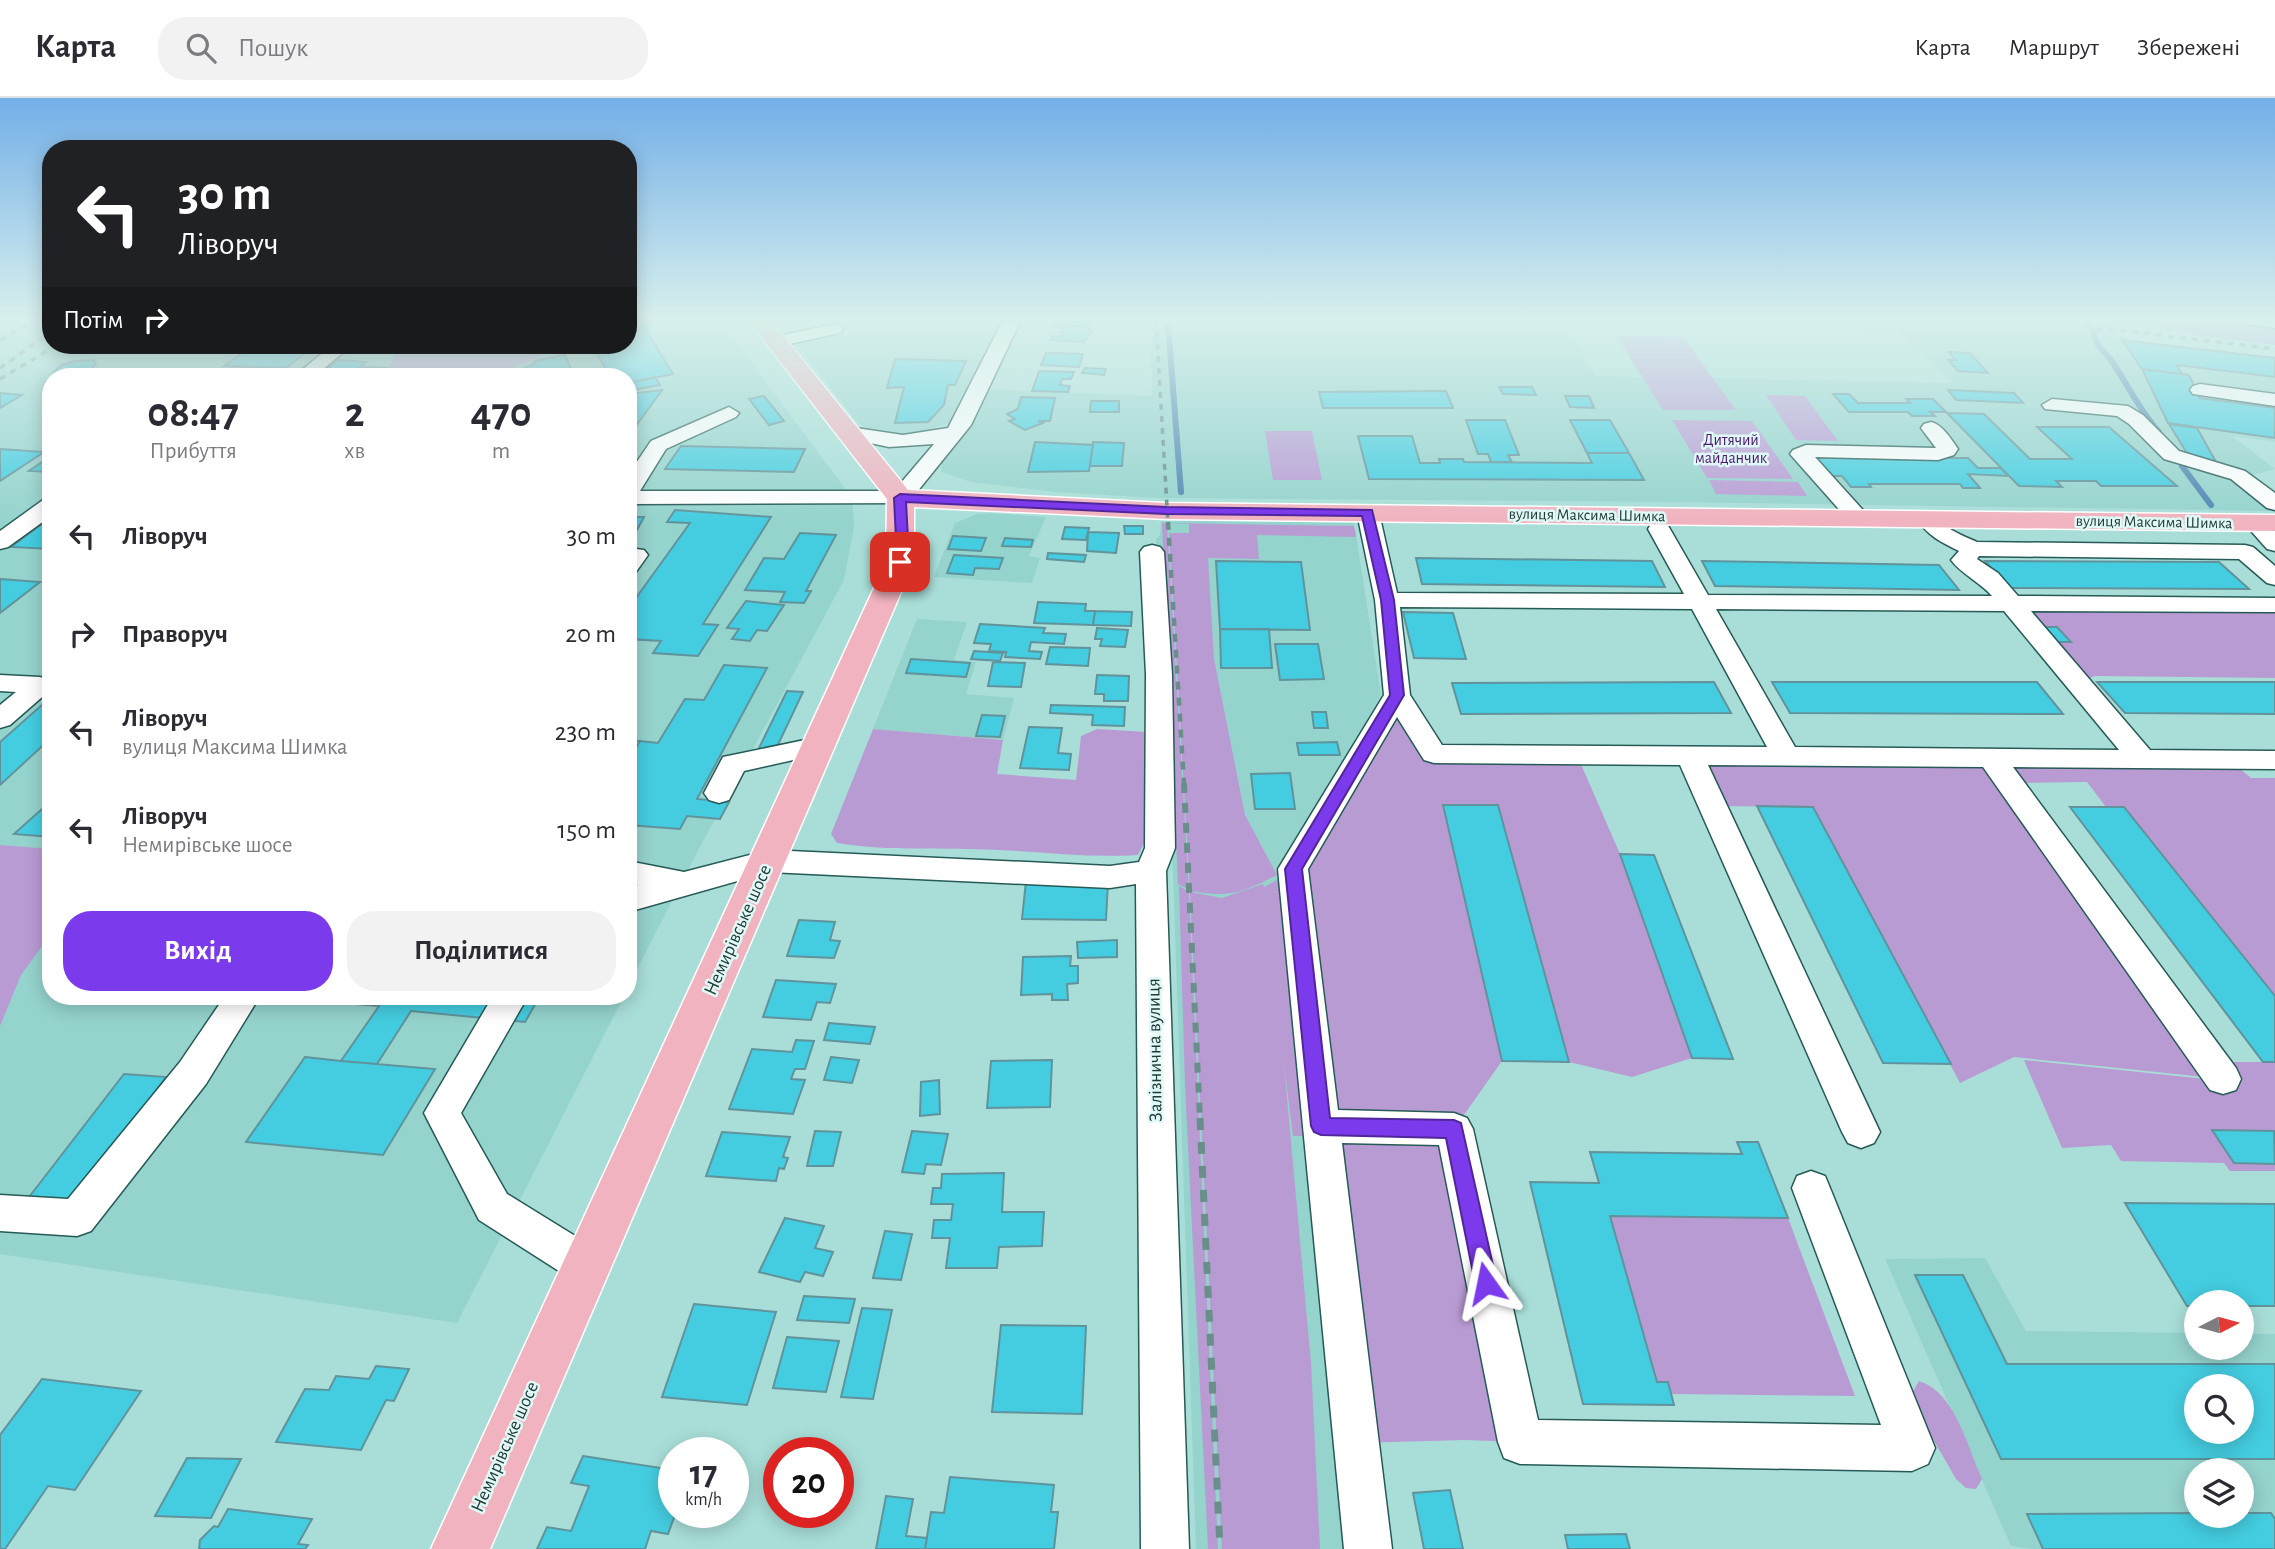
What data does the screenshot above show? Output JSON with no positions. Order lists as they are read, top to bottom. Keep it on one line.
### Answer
{"streets":{"main road":["вулиця Максима Шимка","Немирівське шосе"],"street":["Залізнична вулиця"]},"crossings":[["вулиця Максима Шимка","Немирівське шосе"]],"parks":["Дитячий майданчик"],"north":"right","page":{"header":"Карта","search":"Пошук","nav":["Карта","Маршрут","Збережені"],"turn":["30 m","Ліворуч"],"then":"Потім","eta":["08:47","Прибуття","2","хв","470","m"],"list":[{"name":"Ліворуч","value":"30 m"},{"name":"Праворуч","value":"20 m"},{"name":"Ліворуч","note":"вулиця Максима Шимка","value":"230 m"},{"name":"Ліворуч","note":"Немирівське шосе","value":"150 m"}],"buttons":["Вихід","Поділитися"],"speed":"17 km/h","limit":"20"}}
